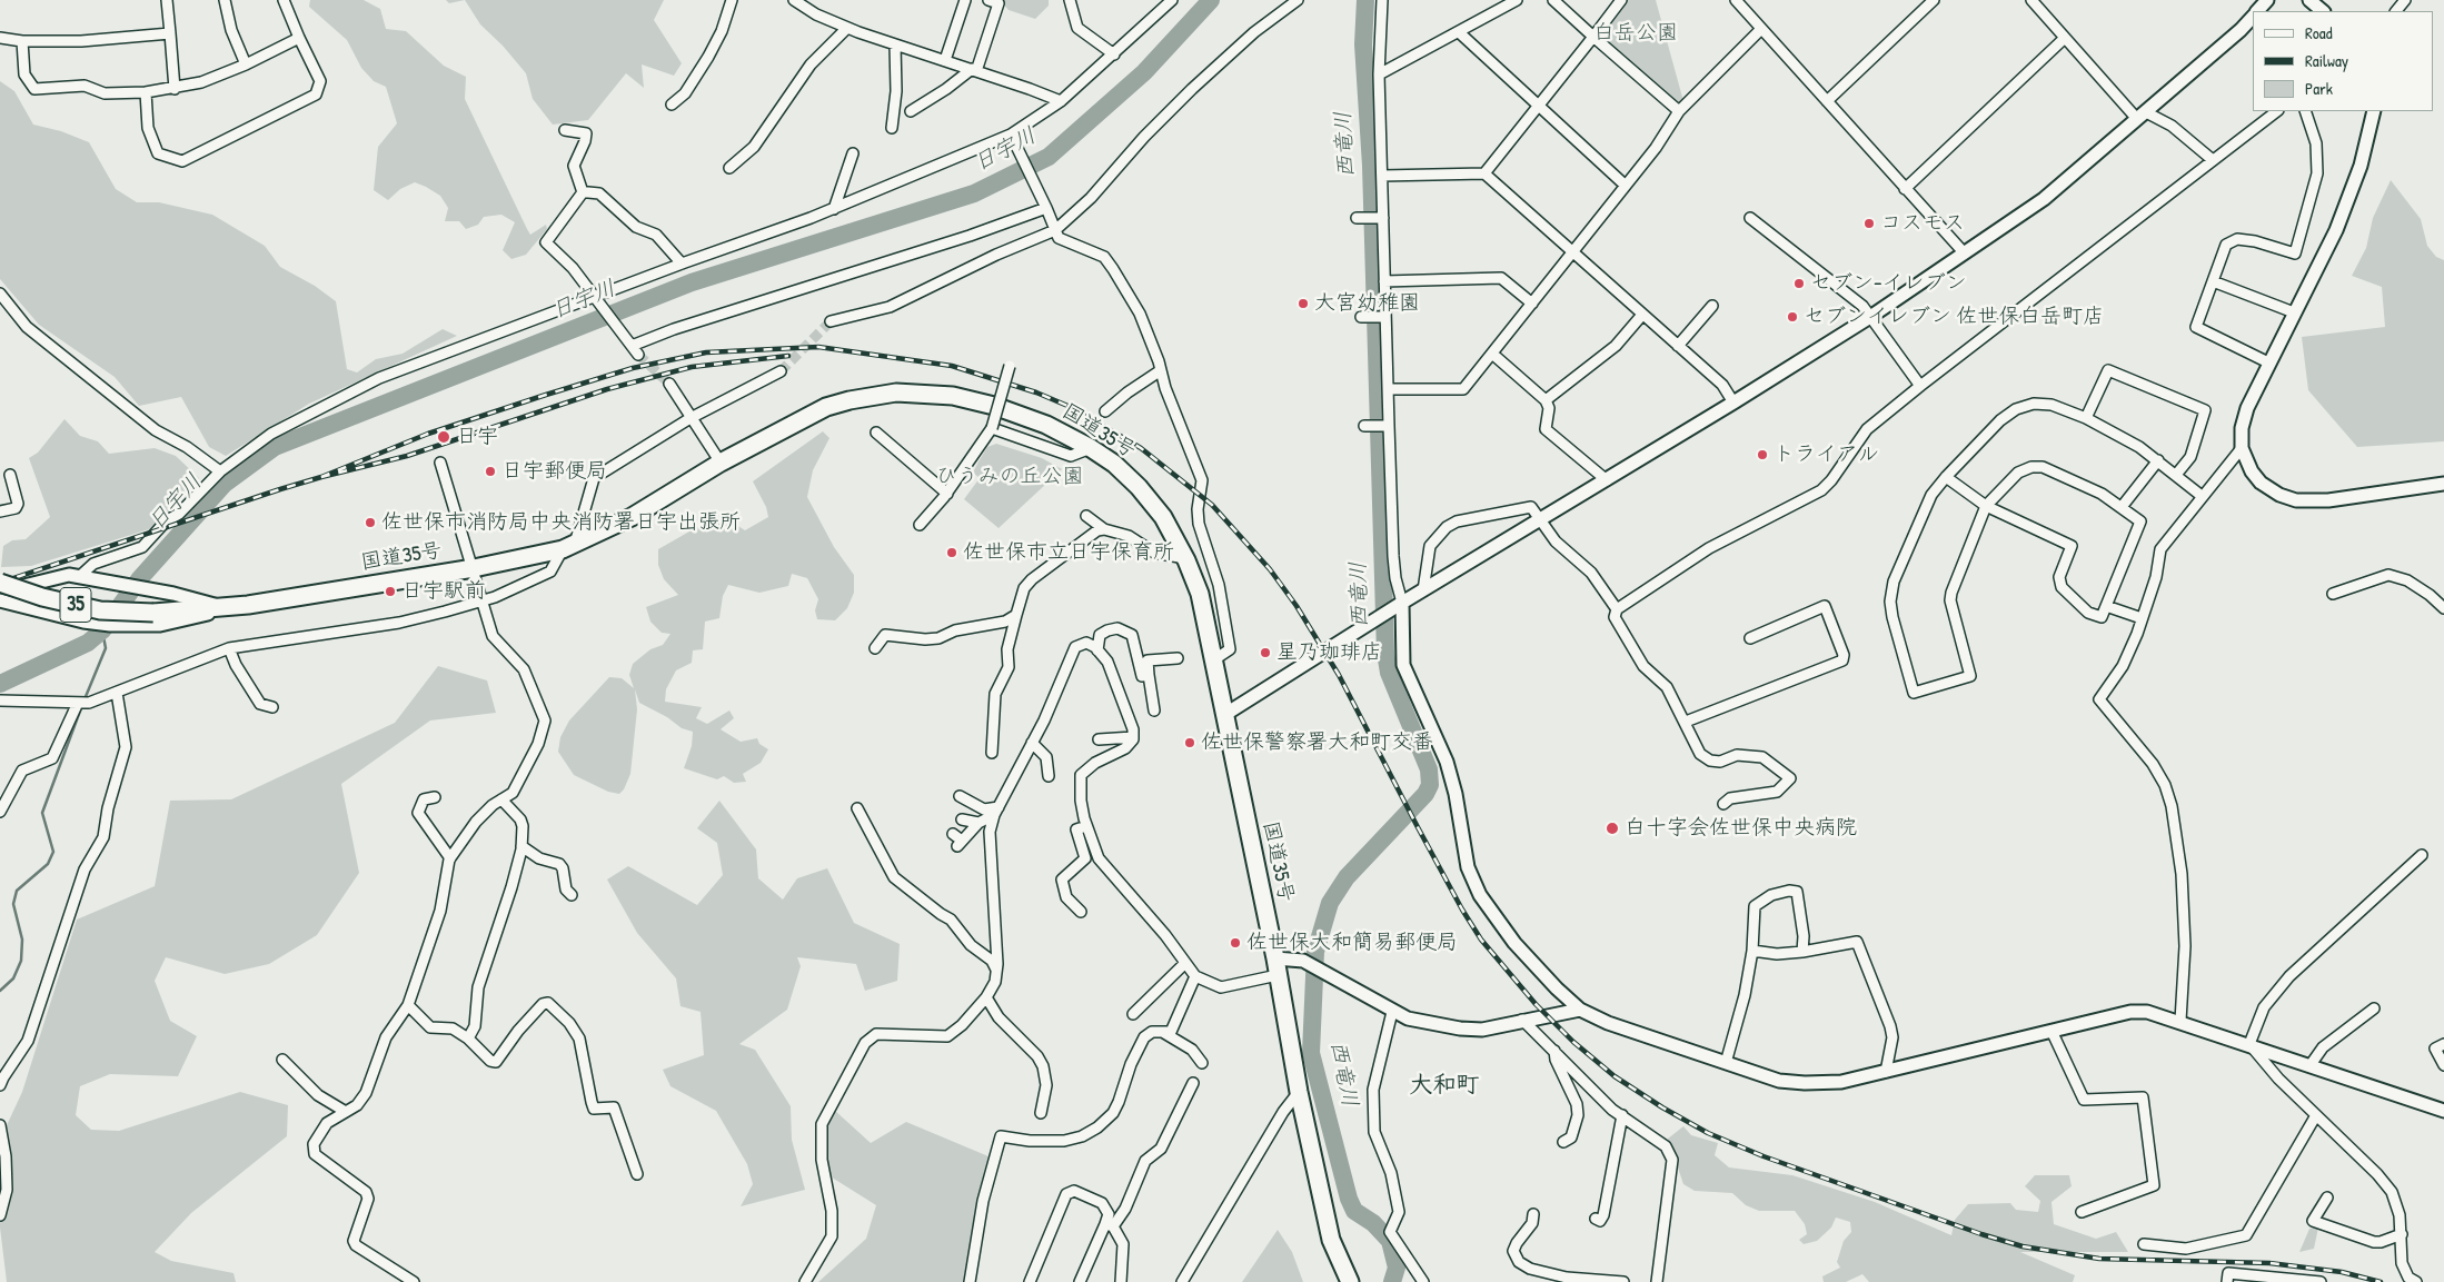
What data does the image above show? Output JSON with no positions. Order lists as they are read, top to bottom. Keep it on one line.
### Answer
{"streets":{"highway":["国道35号","35"]},"crossings":[["国道35号","35"]],"districts":["大和町"],"water":["西竜川","日宇川"],"parks":["白岳公園","ひうみの丘公園"],"places":["コスモス","セブン-イレブン","大宮幼稚園","セブンイレブン 佐世保白岳町店","日宇","トライアル","日宇郵便局","佐世保市消防局中央消防署日宇出張所","佐世保市立日宇保育所","日宇駅前","星乃珈琲店","佐世保警察署大和町交番","白十字会佐世保中央病院","佐世保大和簡易郵便局"],"legend":["Road","Railway","Park"]}
